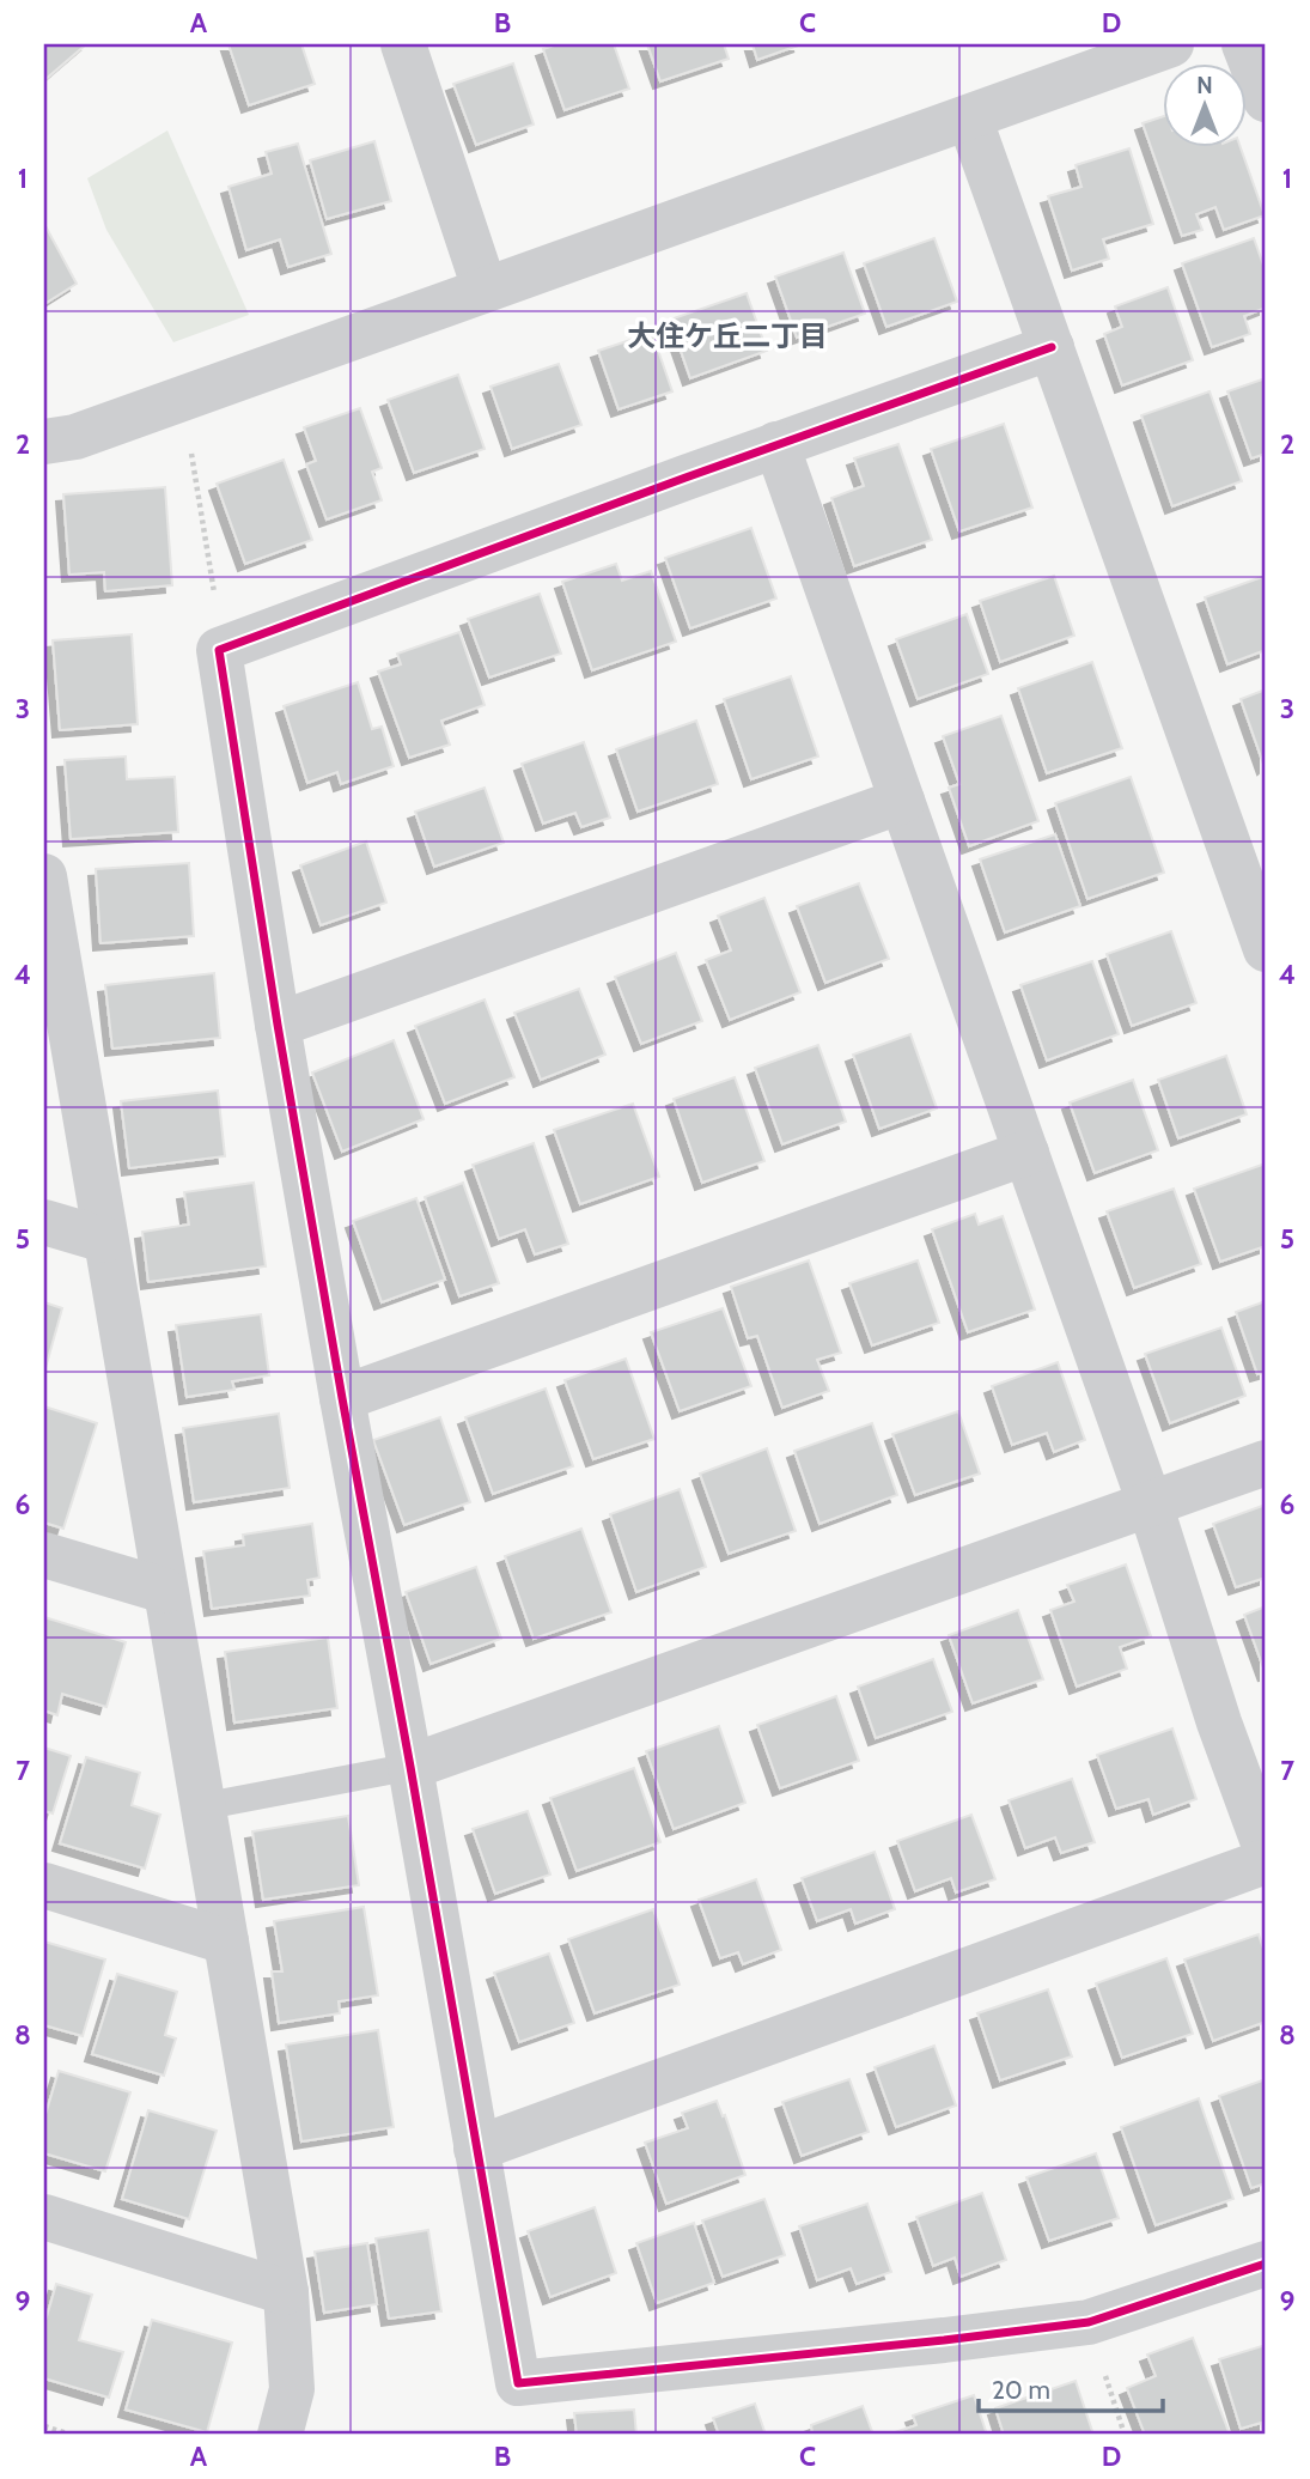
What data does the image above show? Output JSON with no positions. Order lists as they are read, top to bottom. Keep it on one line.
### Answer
{"districts":["大住ケ丘二丁目"],"scale_bar":"20 m","north":"top","grid":{"columns":["A","B","C","D"],"rows":["1","2","3","4","5","6","7","8","9"]}}
